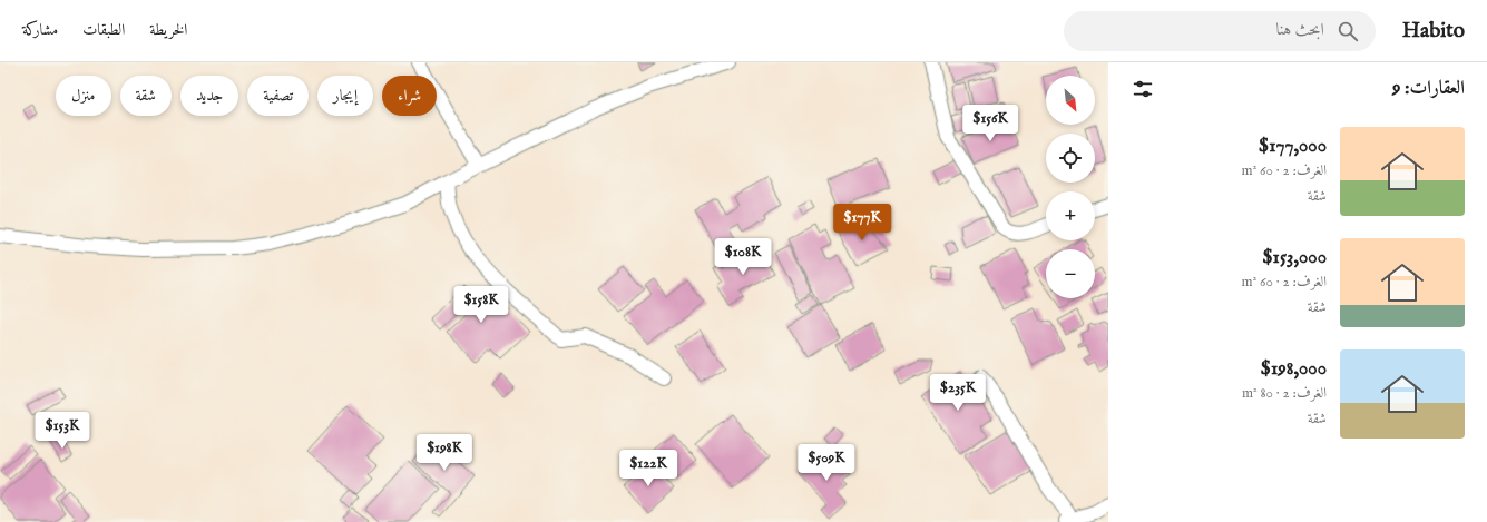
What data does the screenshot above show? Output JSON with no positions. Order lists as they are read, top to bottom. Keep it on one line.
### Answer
{"north":"bottom right","page":{"header":"Habito","search":"ابحث هنا","nav":["الخريطة","الطبقات","مشاركة"],"heading":"العقارات: 9","map_buttons":["+","−"],"chip":["شراء","إيجار","تصفية","جديد","شقة","منزل"],"price":["$156K","$177K","$108K","$158K","$235K","$153K","$198K","$509K","$122K"],"list":[{"name":"$177,000","note":"الغرف: 2 · 60 m² · شقة"},{"name":"$153,000","note":"الغرف: 2 · 60 m² · شقة"},{"name":"$198,000","note":"الغرف: 2 · 80 m² · شقة"}]}}
